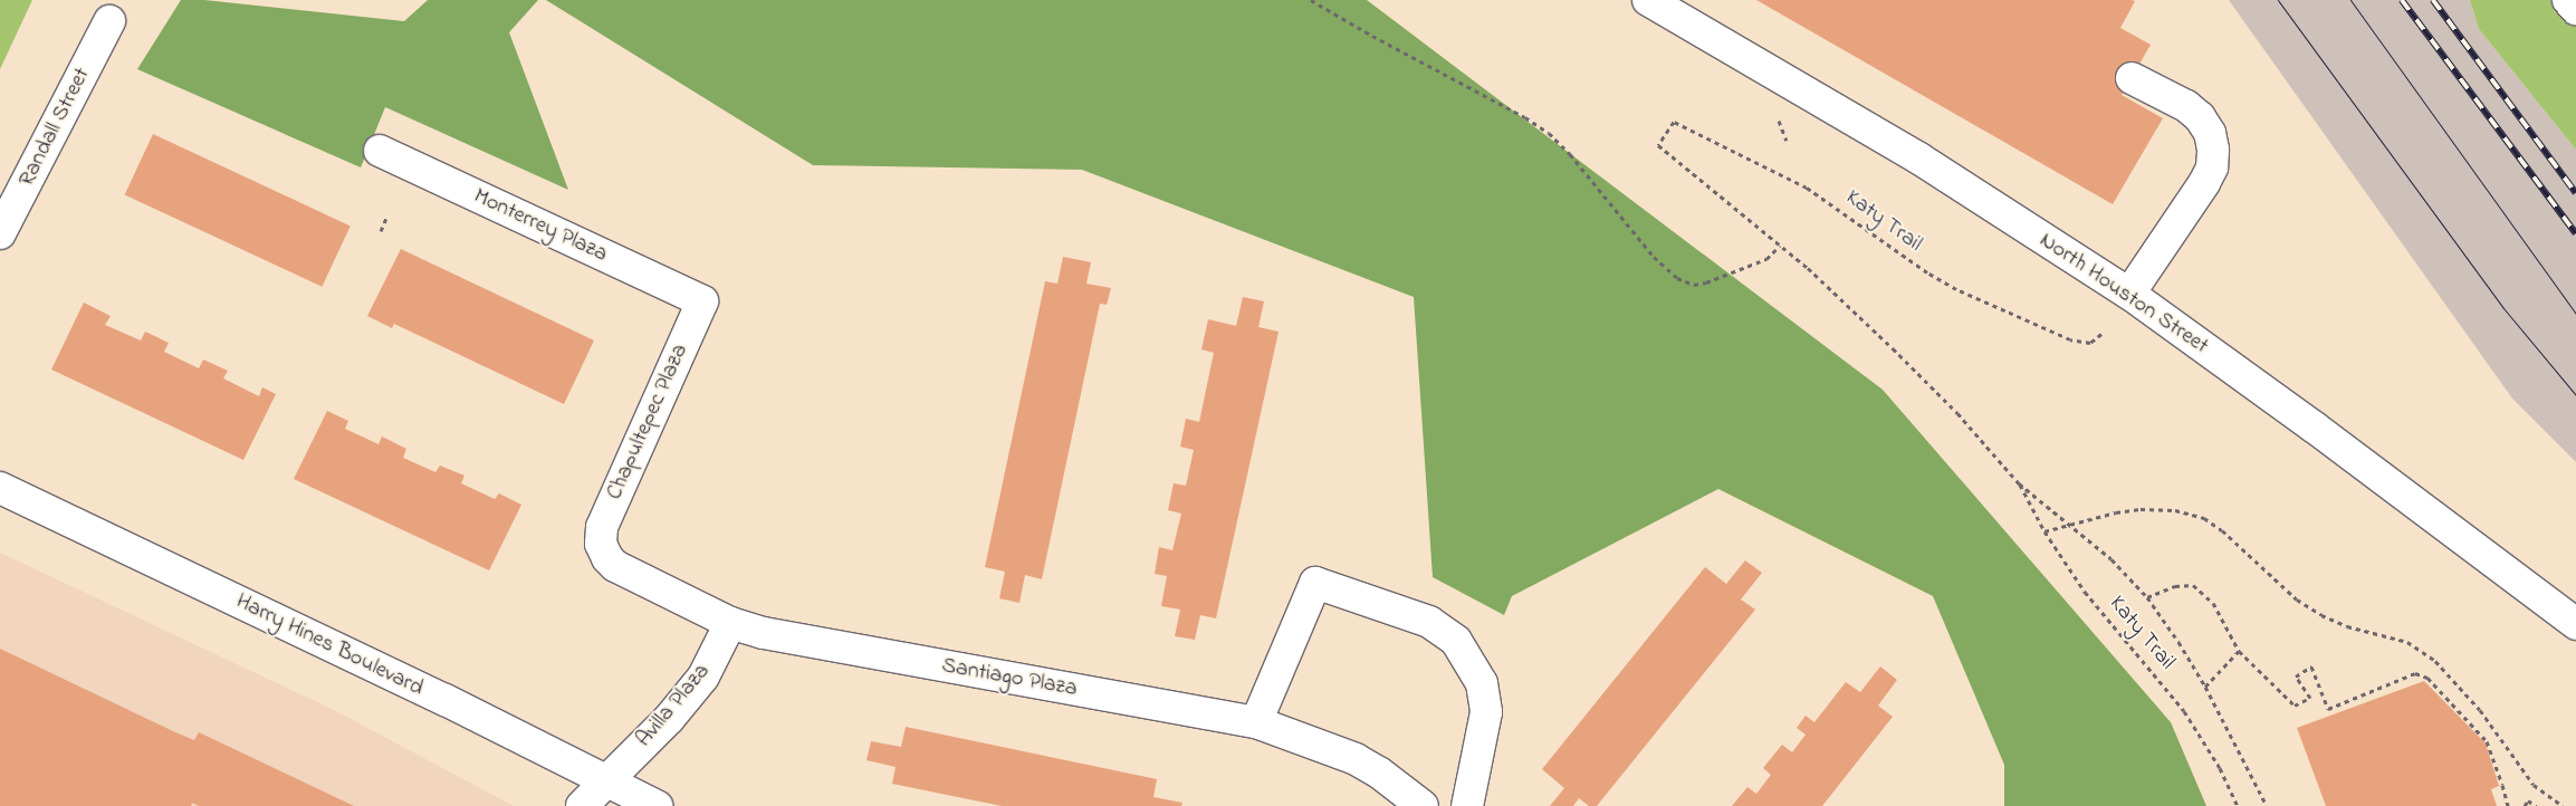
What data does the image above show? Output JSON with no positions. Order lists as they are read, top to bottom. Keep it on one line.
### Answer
{"streets":{"main road":["Randall Street","Monterrey Plaza","North Houston Street","Chapultepec Plaza","Harry Hines Boulevard","Santiago Plaza","Avilla Plaza"],"path":["Katy Trail"]},"crossings":[["Monterrey Plaza","Chapultepec Plaza"],["Chapultepec Plaza","Santiago Plaza"],["Harry Hines Boulevard","Avilla Plaza"],["Santiago Plaza","Avilla Plaza"]]}
